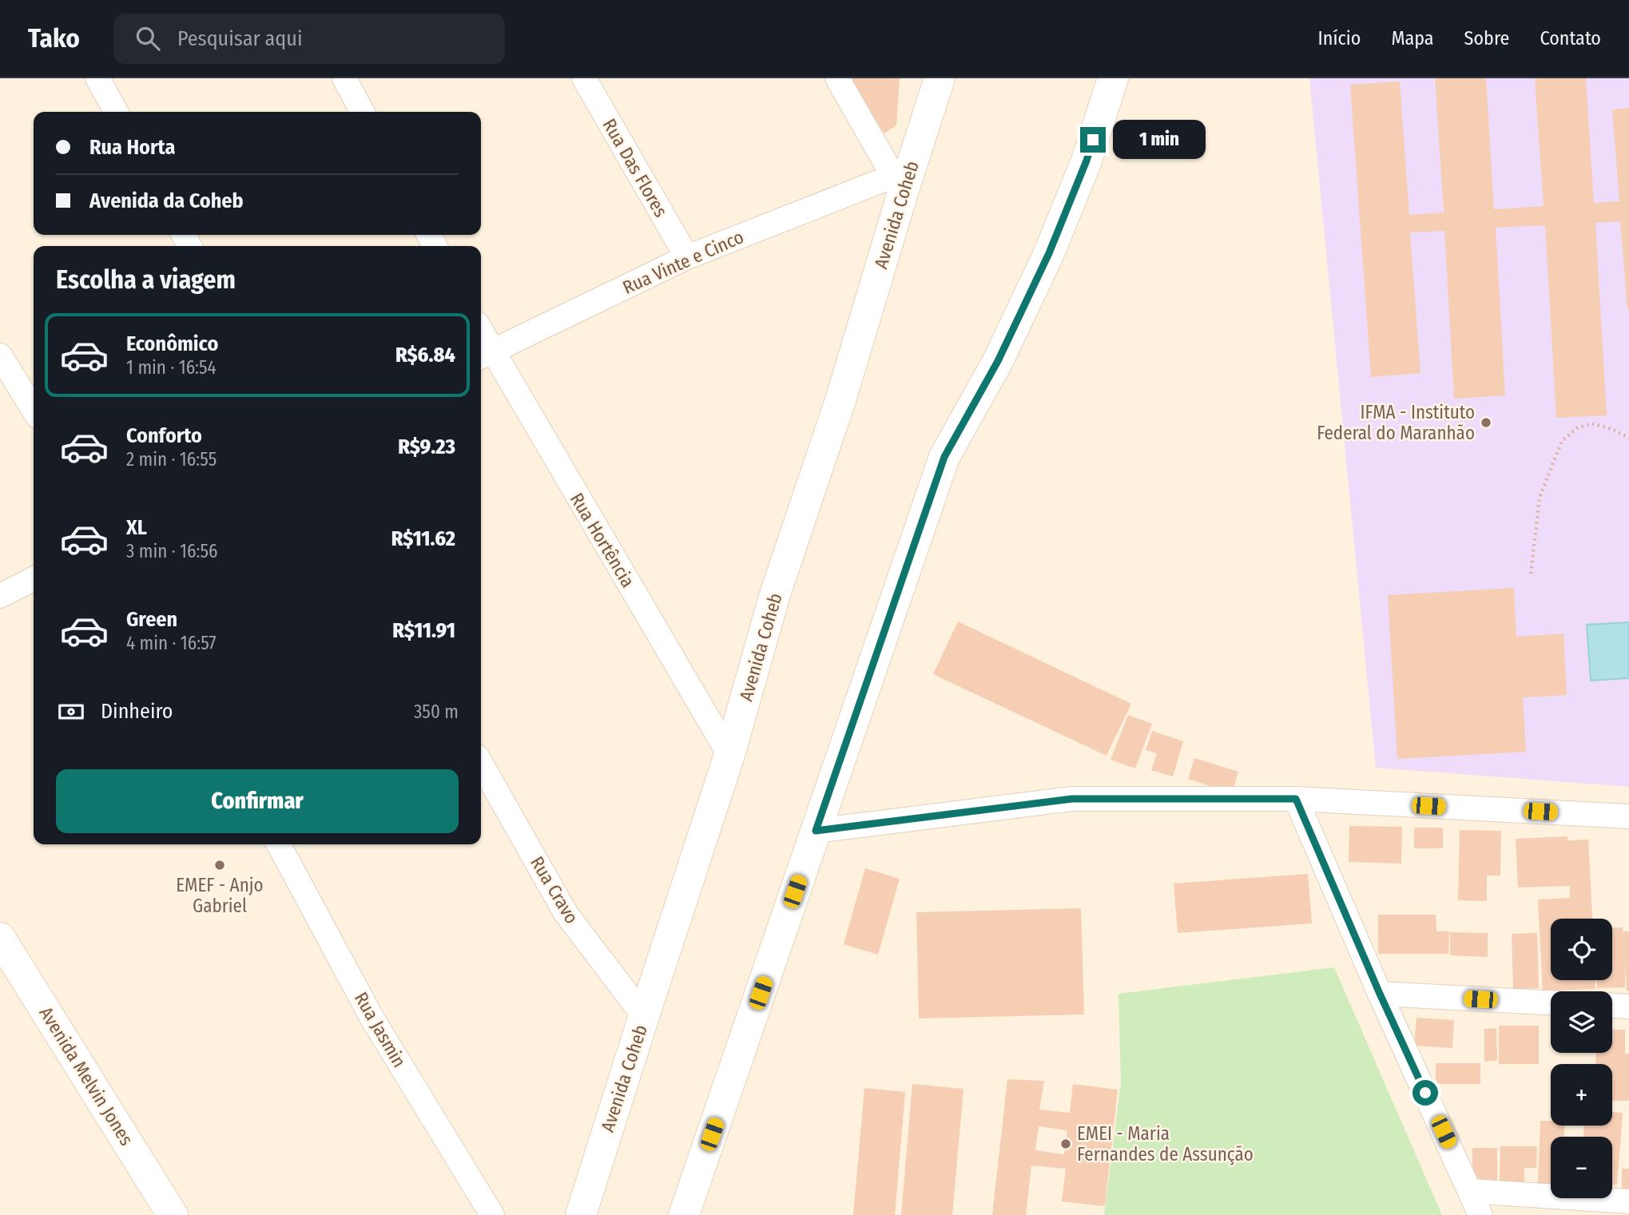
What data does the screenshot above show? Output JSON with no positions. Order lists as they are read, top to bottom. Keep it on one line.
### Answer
{"streets":{"main road":["Avenida Coheb","Avenida Melvin Jones"],"street":["Rua Das Flores","Rua Vinte e Cinco","Rua Hortência","Rua Cravo","Rua Jasmin"]},"crossings":[["Rua Das Flores","Rua Vinte e Cinco"],["Avenida Coheb","Rua Vinte e Cinco"],["Avenida Coheb","Rua Hortência"],["Avenida Coheb","Rua Cravo"],["Rua Vinte e Cinco","Rua Hortência"]],"places":["IFMA - Instituto Federal do Maranhão","EMEF - Anjo Gabriel","EMEI - Maria Fernandes de Assunção"],"page":{"header":"Tako","search":"Pesquisar aqui","nav":["Início","Mapa","Sobre","Contato"],"banner":["Rua Horta","Avenida da Coheb"],"bubble":"1 min","heading":"Escolha a viagem","list":[{"name":"Econômico","note":"1 min · 16:54","value":"R$6.84"},{"name":"Conforto","note":"2 min · 16:55","value":"R$9.23"},{"name":"XL","note":"3 min · 16:56","value":"R$11.62"},{"name":"Green","note":"4 min · 16:57","value":"R$11.91"}],"pay":["Dinheiro","350 m"],"buttons":"Confirmar","map_buttons":["+","−"]}}
